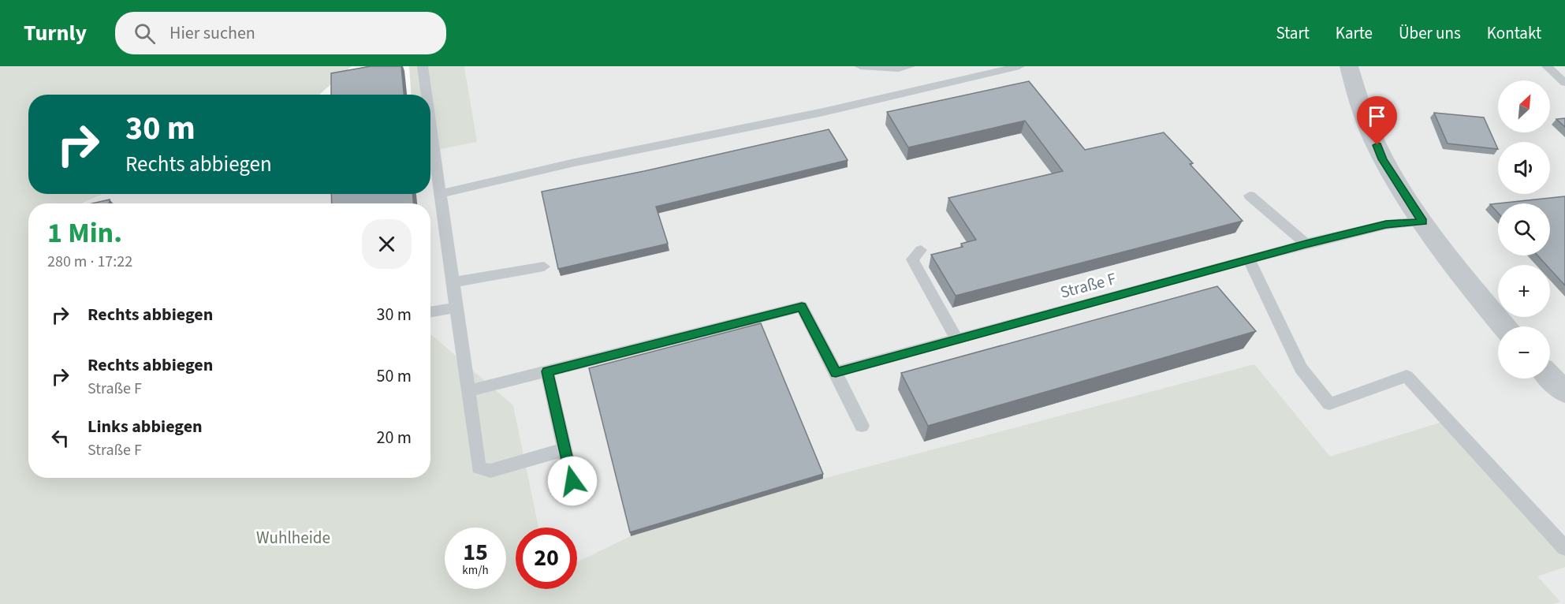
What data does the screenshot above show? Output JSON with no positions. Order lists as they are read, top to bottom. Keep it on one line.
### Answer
{"streets":{"lane":["Straße F"]},"parks":["Wuhlheide"],"north":"top right","page":{"header":"Turnly","search":"Hier suchen","nav":["Start","Karte","Über uns","Kontakt"],"map_buttons":["+","−"],"turn":["30 m","Rechts abbiegen"],"heading":["1 Min.","280 m · 17:22"],"list":[{"name":"Rechts abbiegen","value":"30 m"},{"name":"Rechts abbiegen","note":"Straße F","value":"50 m"},{"name":"Links abbiegen","note":"Straße F","value":"20 m"}],"speed":"15 km/h","limit":"20"}}
